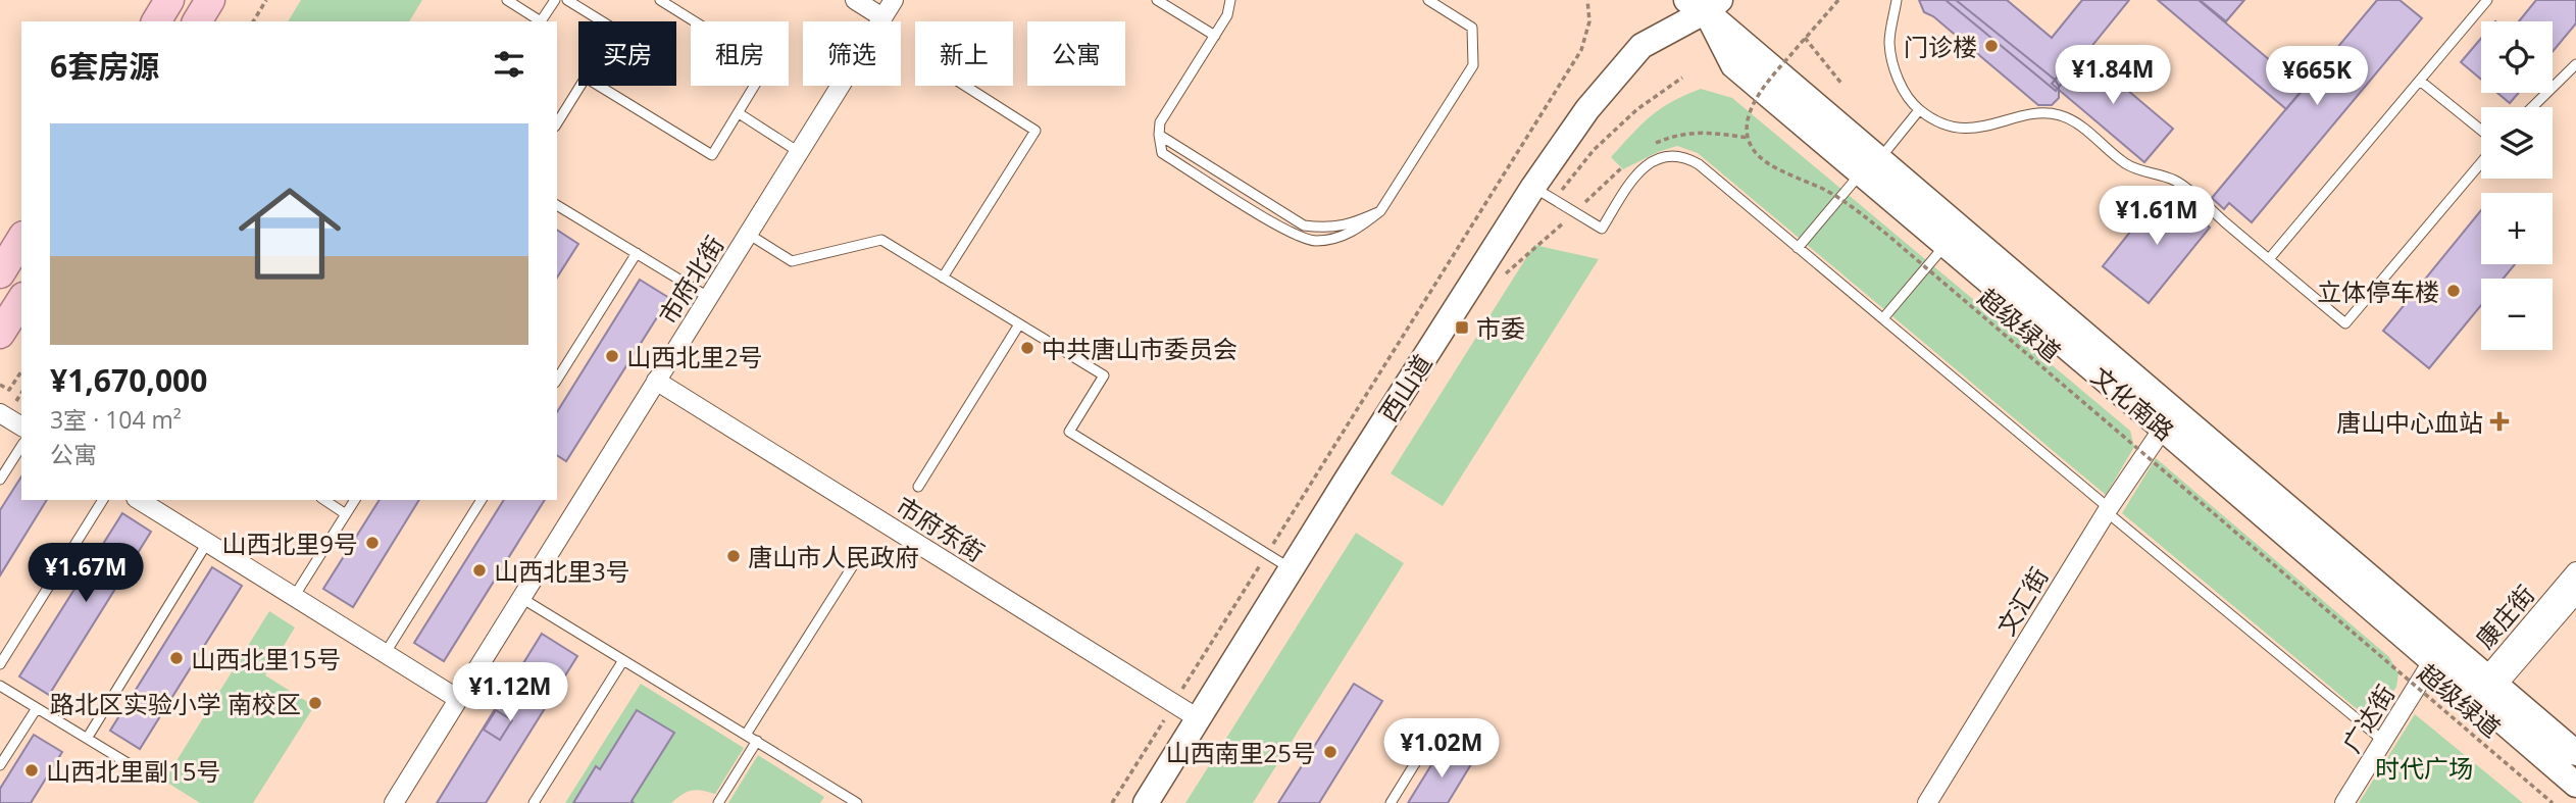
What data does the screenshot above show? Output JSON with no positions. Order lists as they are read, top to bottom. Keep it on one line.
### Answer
{"streets":{"street":["市府北街","西山道","文化南路","市府东街","文汇街","康庄街","广达街"],"path":["超级绿道"]},"crossings":[["市府北街","市府东街"],["西山道","文化南路"],["西山道","市府东街"],["文化南路","文汇街"],["文化南路","康庄街"],["文化南路","广达街"]],"parks":["时代广场"],"places":{"other":["门诊楼","立体停车楼","中共唐山市委员会","山西北里2号","山西北里9号","唐山市人民政府","山西北里3号","山西北里15号","路北区实验小学 南校区","山西南里25号","山西北里副15号"],"transit":["市委"],"health":["唐山中心血站"]},"page":{"map_buttons":["+","−"],"chip":["买房","租房","筛选","新上","公寓"],"heading":"6套房源","price":["¥1.84M","¥665K","¥1.61M","¥1.67M","¥1.12M","¥1.02M"],"list":[{"name":"¥1,670,000","note":"3室 · 104 m² · 公寓"}]}}
